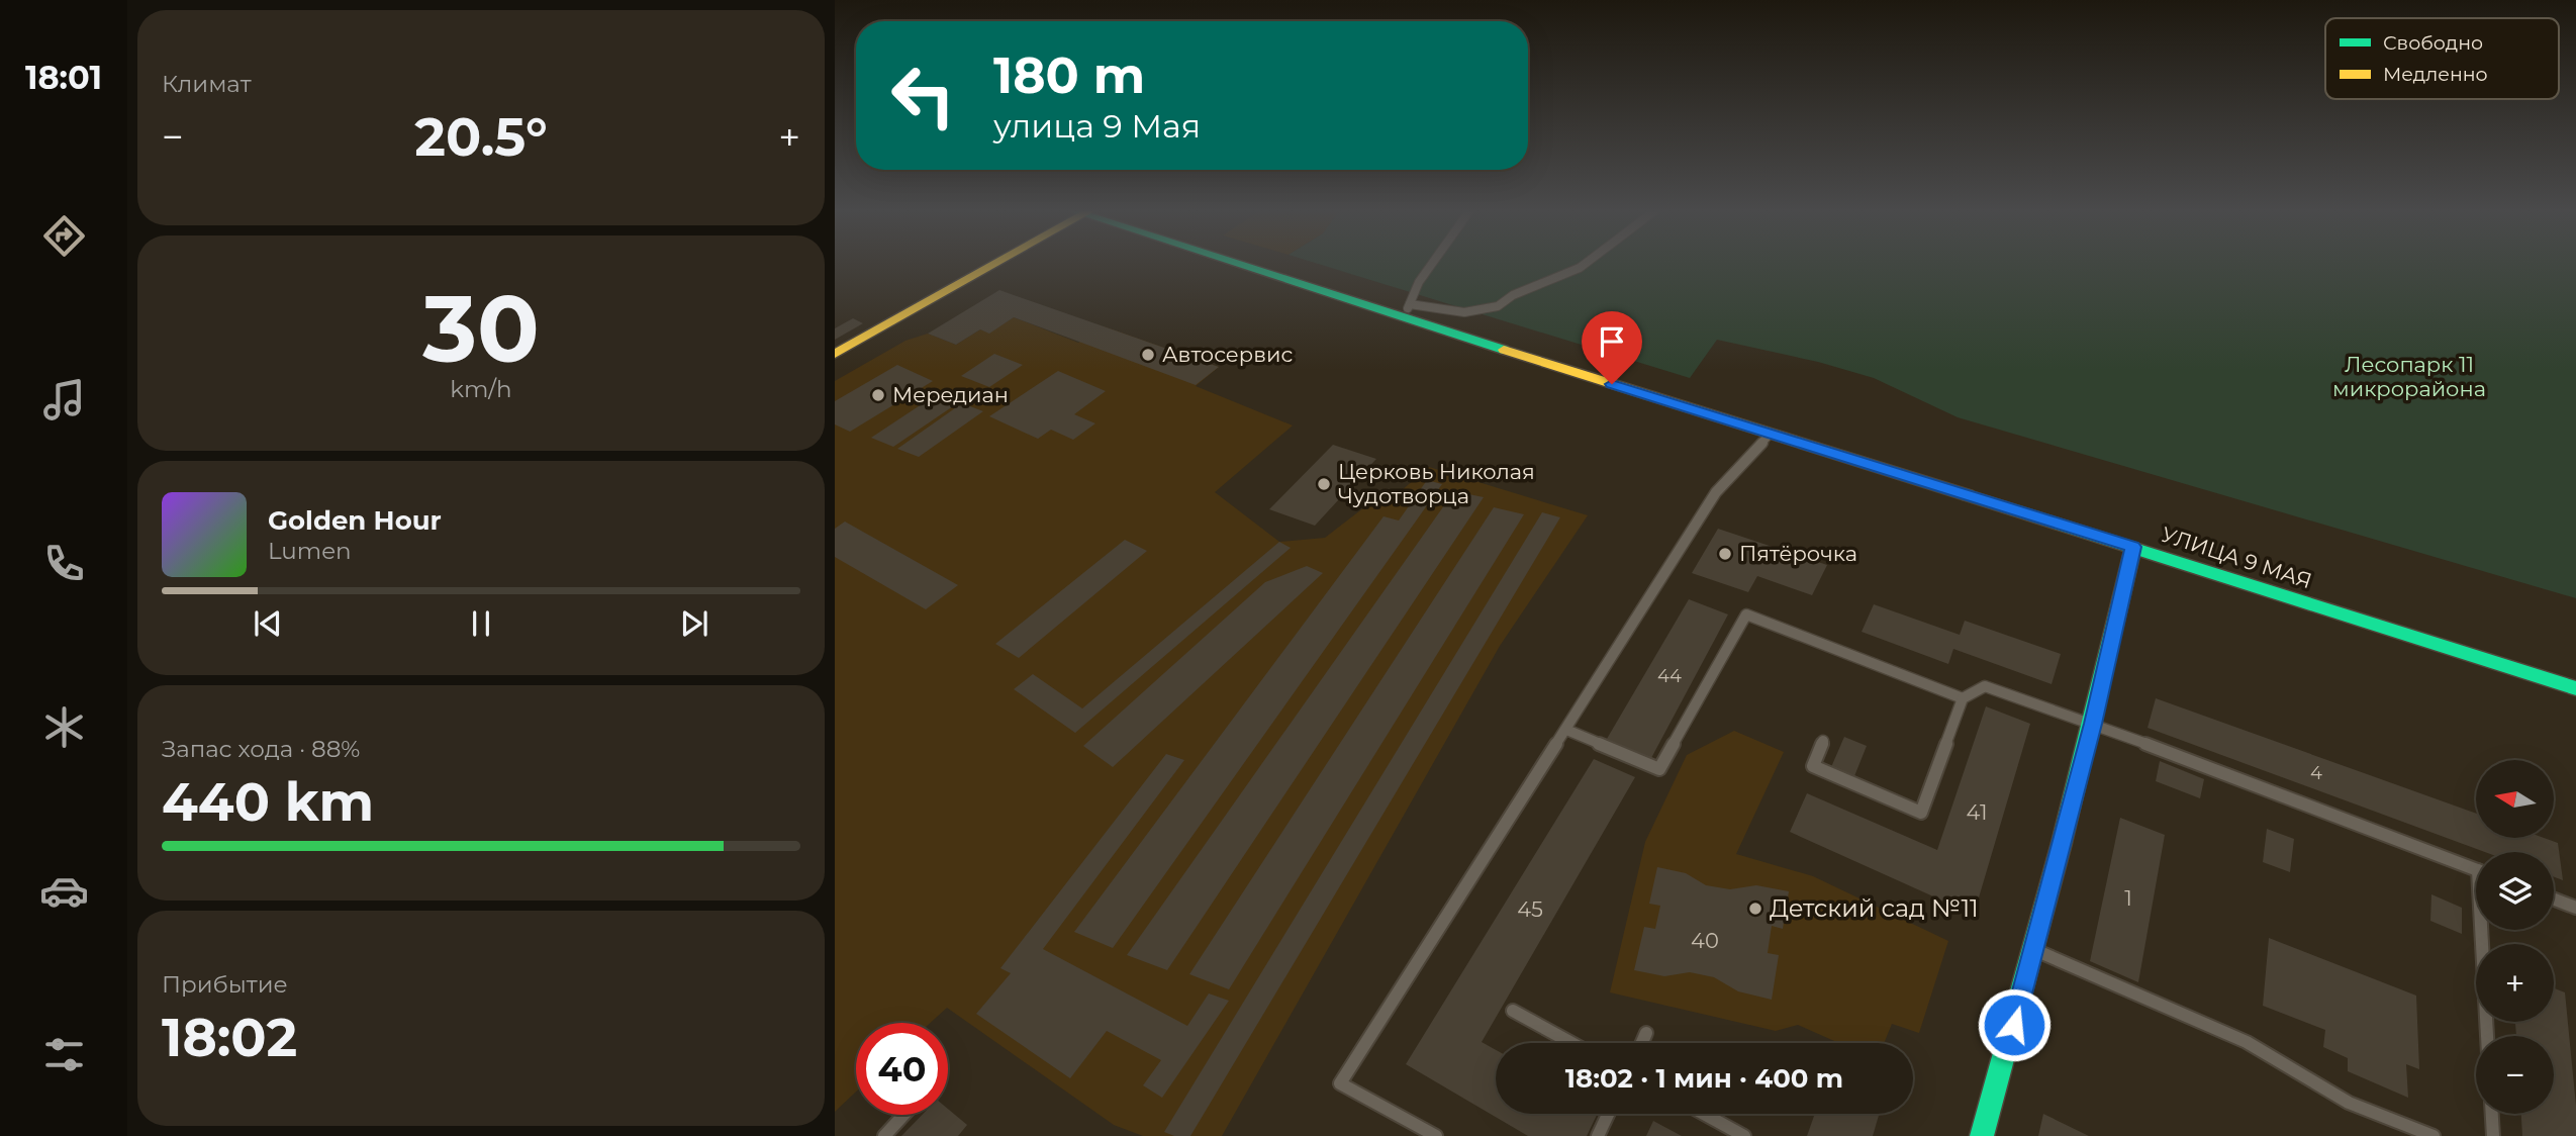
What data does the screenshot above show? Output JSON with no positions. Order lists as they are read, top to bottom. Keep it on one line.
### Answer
{"streets":{"main road":["УЛИЦА 9 МАЯ"]},"parks":["Лесопарк 11 микрорайона"],"places":["Автосервис","Мередиан","Церковь Николая Чудотворца","Пятёрочка","Детский сад №11"],"house_numbers":["44","4","41","1","45","40"],"legend":["Свободно","Медленно"],"north":"left","page":{"tabs":"18:01","tile":["Климат",["30","km/h"],["Запас хода · 88%","440 km"],["Прибытие","18:02"]],"turn":["180 m","улица 9 Мая"],"heat":["−","20.5°","+"],"song":["Golden Hour","Lumen"],"map_buttons":["+","−"],"limit":"40","trip":"18:02 · 1 мин · 400 m"}}
